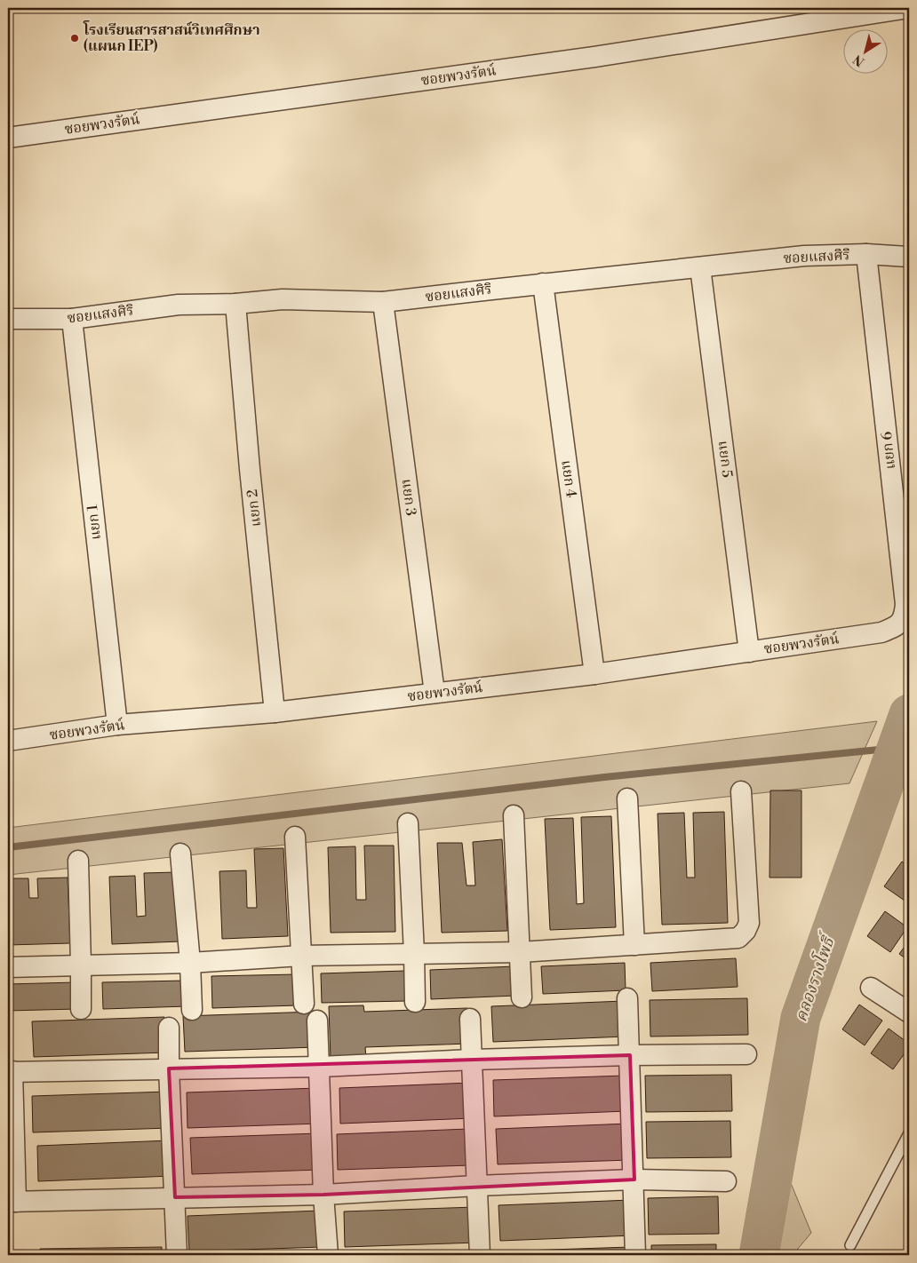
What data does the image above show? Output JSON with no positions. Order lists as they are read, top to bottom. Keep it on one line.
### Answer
{"streets":{"street":["ซอยพวงรัตน์","ซอยแสงศิริ","แยก 6","แยก 5","แยก 4","แยก 3","แยก 2","แยก 1"]},"crossings":[["ซอยพวงรัตน์","แยก 6"],["ซอยพวงรัตน์","แยก 5"],["ซอยพวงรัตน์","แยก 4"],["ซอยพวงรัตน์","แยก 3"],["ซอยพวงรัตน์","แยก 2"],["ซอยพวงรัตน์","แยก 1"],["ซอยแสงศิริ","แยก 6"],["ซอยแสงศิริ","แยก 5"],["ซอยแสงศิริ","แยก 4"],["ซอยแสงศิริ","แยก 3"],["ซอยแสงศิริ","แยก 2"],["ซอยแสงศิริ","แยก 1"]],"water":["คลองรางโพธิ์"],"places":["โรงเรียนสารสาสน์วิเทศศึกษา (แผนก IEP)"],"north":"bottom left"}
